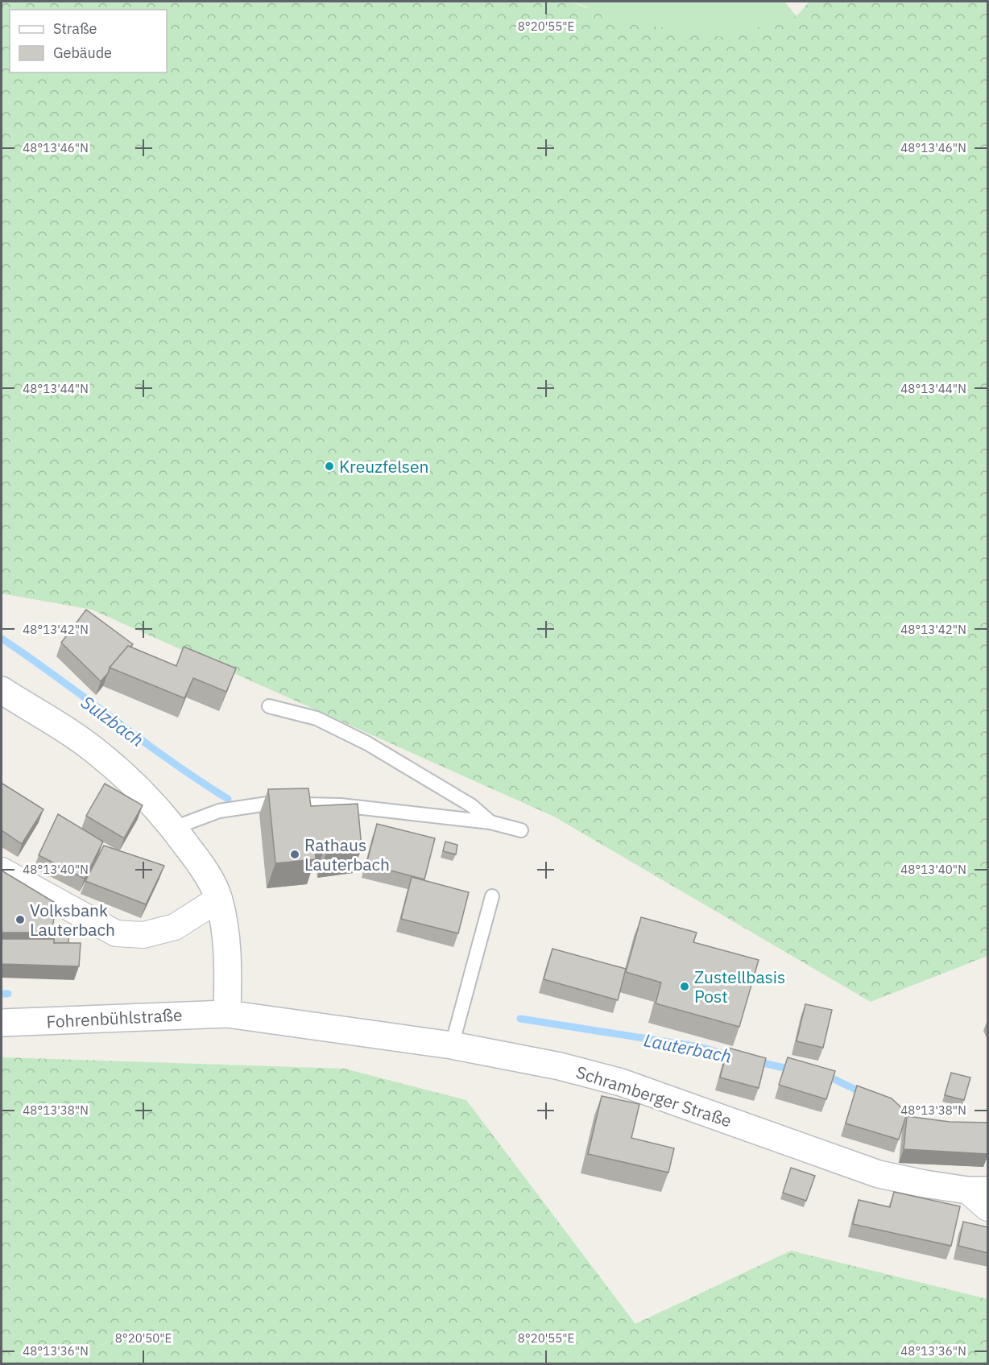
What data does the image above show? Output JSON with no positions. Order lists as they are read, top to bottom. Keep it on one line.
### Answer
{"streets":{"main road":["Fohrenbühlstraße","Schramberger Straße"]},"crossings":[["Fohrenbühlstraße","Schramberger Straße"]],"water":["Sulzbach","Lauterbach"],"places":["Kreuzfelsen","Rathaus Lauterbach","Volksbank Lauterbach","Zustellbasis Post"],"legend":["Straße","Gebäude"],"coordinates":["8°20'55\"E","48°13'46\"N","48°13'44\"N","48°13'42\"N","48°13'40\"N","48°13'38\"N","8°20'50\"E","48°13'36\"N"]}
